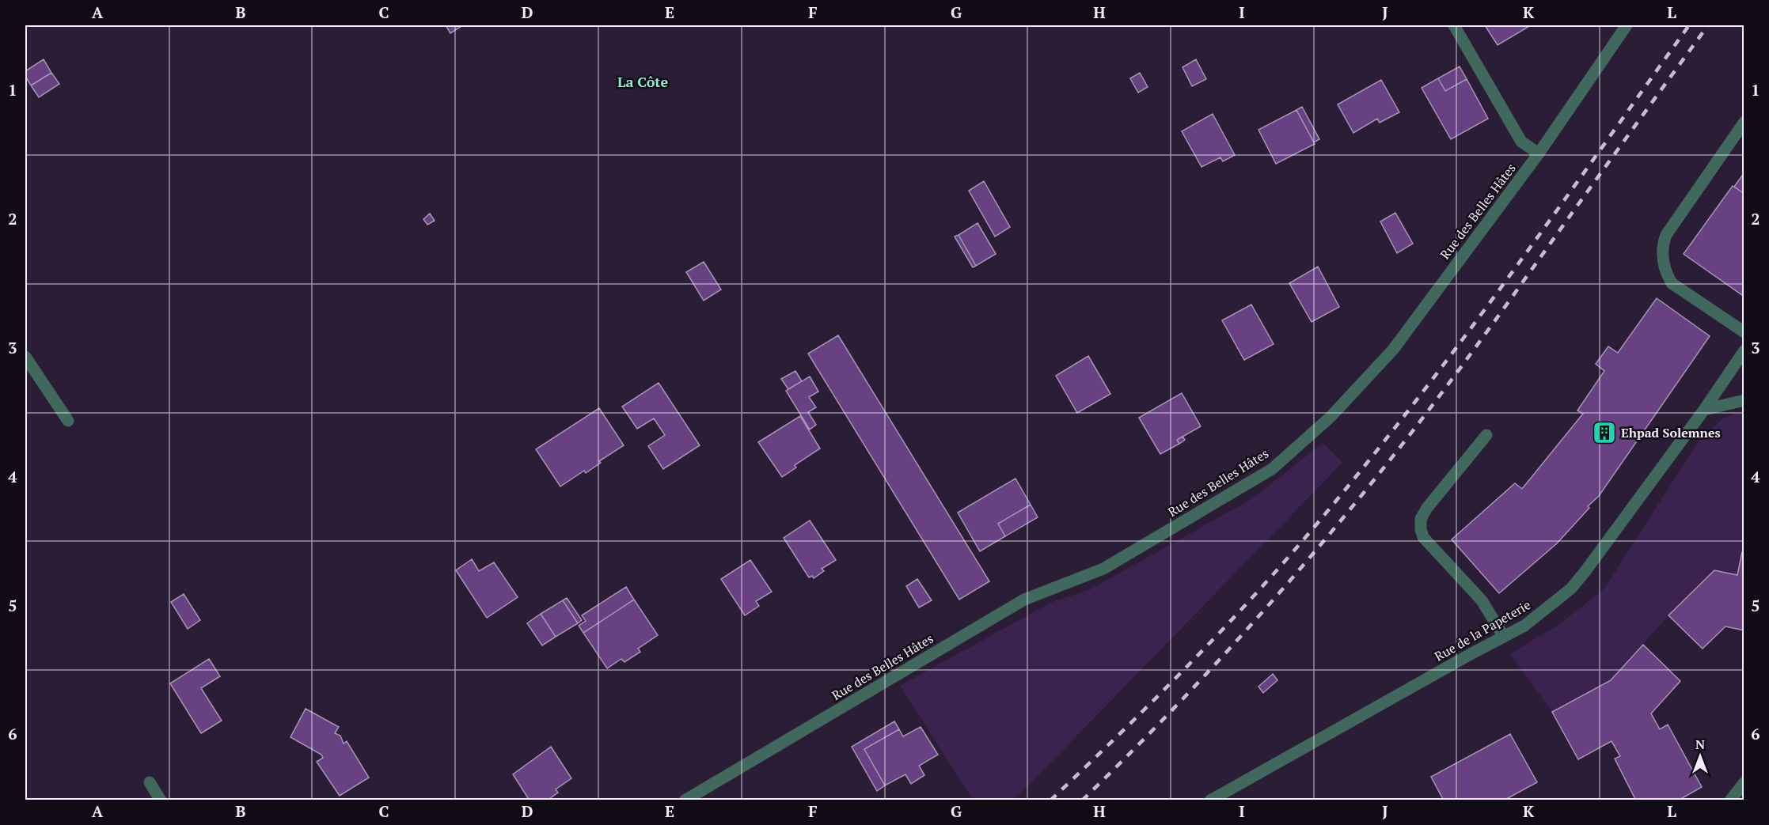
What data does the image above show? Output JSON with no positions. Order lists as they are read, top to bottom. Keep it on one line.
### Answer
{"streets":{"street":["Rue des Belles Hâtes","Rue de la Papeterie"]},"districts":["La Côte"],"places":{"building":["Ehpad Solemnes"]},"north":"top","grid":{"columns":["A","B","C","D","E","F","G","H","I","J","K","L"],"rows":["1","2","3","4","5","6"]}}
